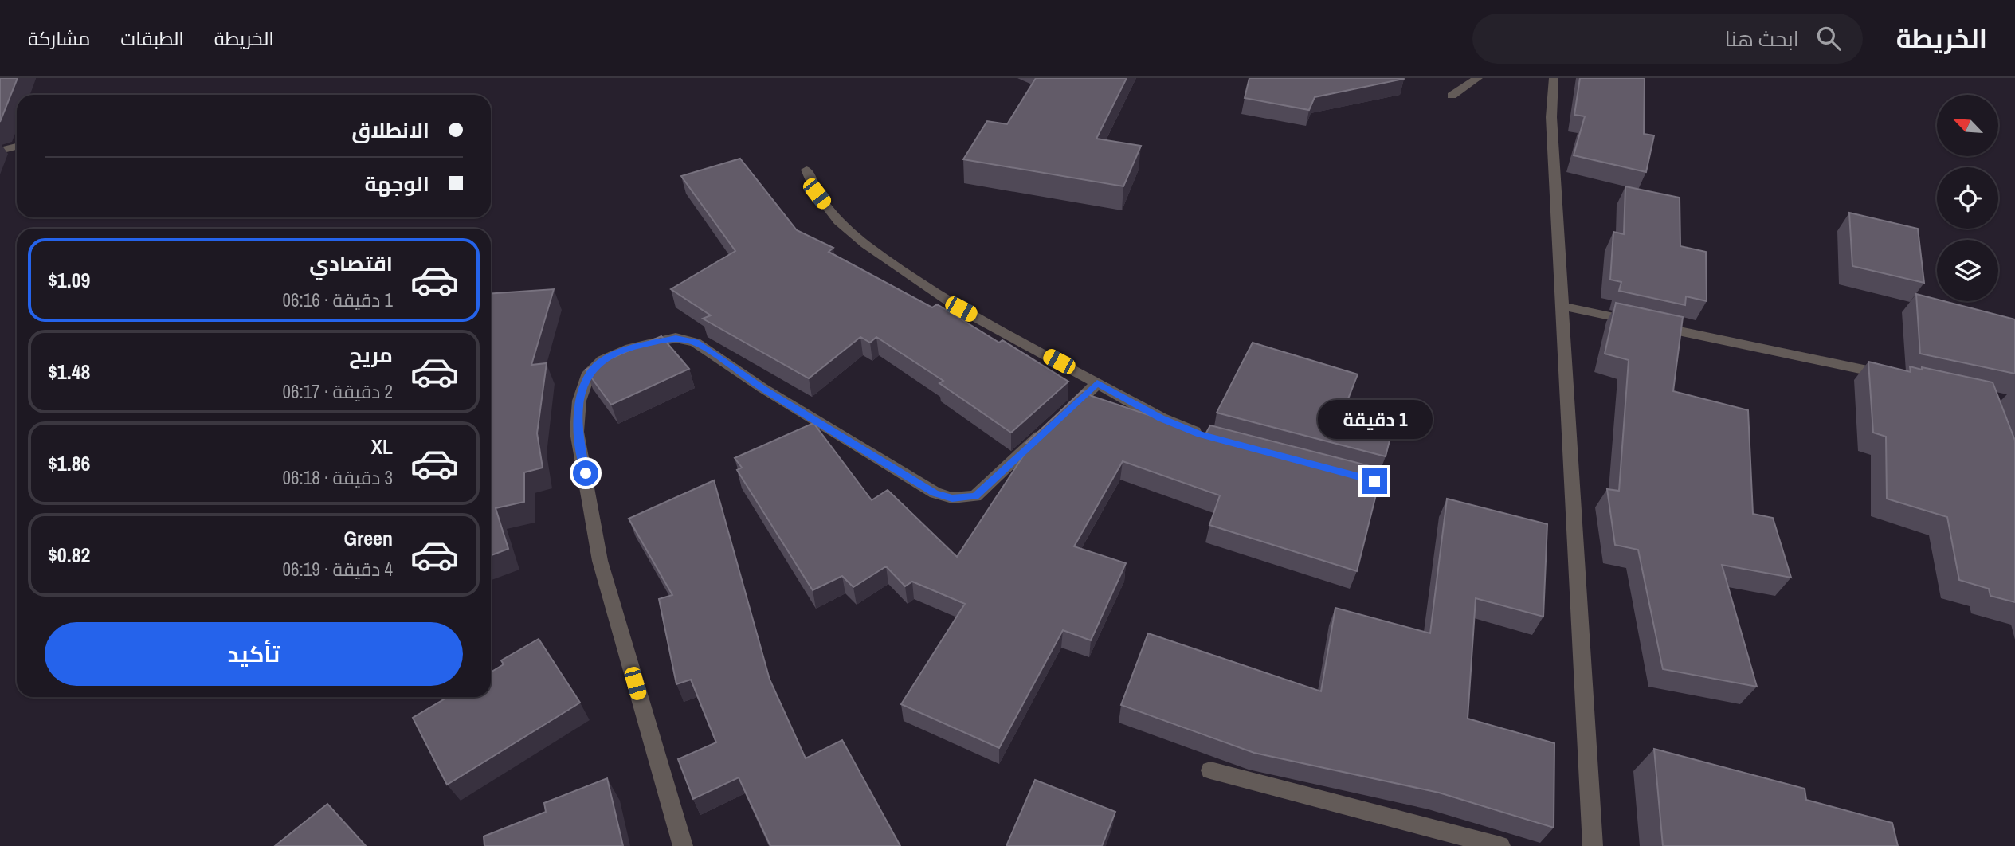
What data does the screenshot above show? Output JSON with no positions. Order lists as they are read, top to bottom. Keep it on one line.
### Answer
{"north":"top left","page":{"header":"الخريطة","search":"ابحث هنا","nav":["الخريطة","الطبقات","مشاركة"],"banner":["الانطلاق","الوجهة"],"list":[{"name":"اقتصادي","note":"1 دقيقة · 06:16","value":"$1.09"},{"name":"مريح","note":"2 دقيقة · 06:17","value":"$1.48"},{"name":"XL","note":"3 دقيقة · 06:18","value":"$1.86"},{"name":"Green","note":"4 دقيقة · 06:19","value":"$0.82"}],"bubble":"1 دقيقة","buttons":"تأكيد"}}
